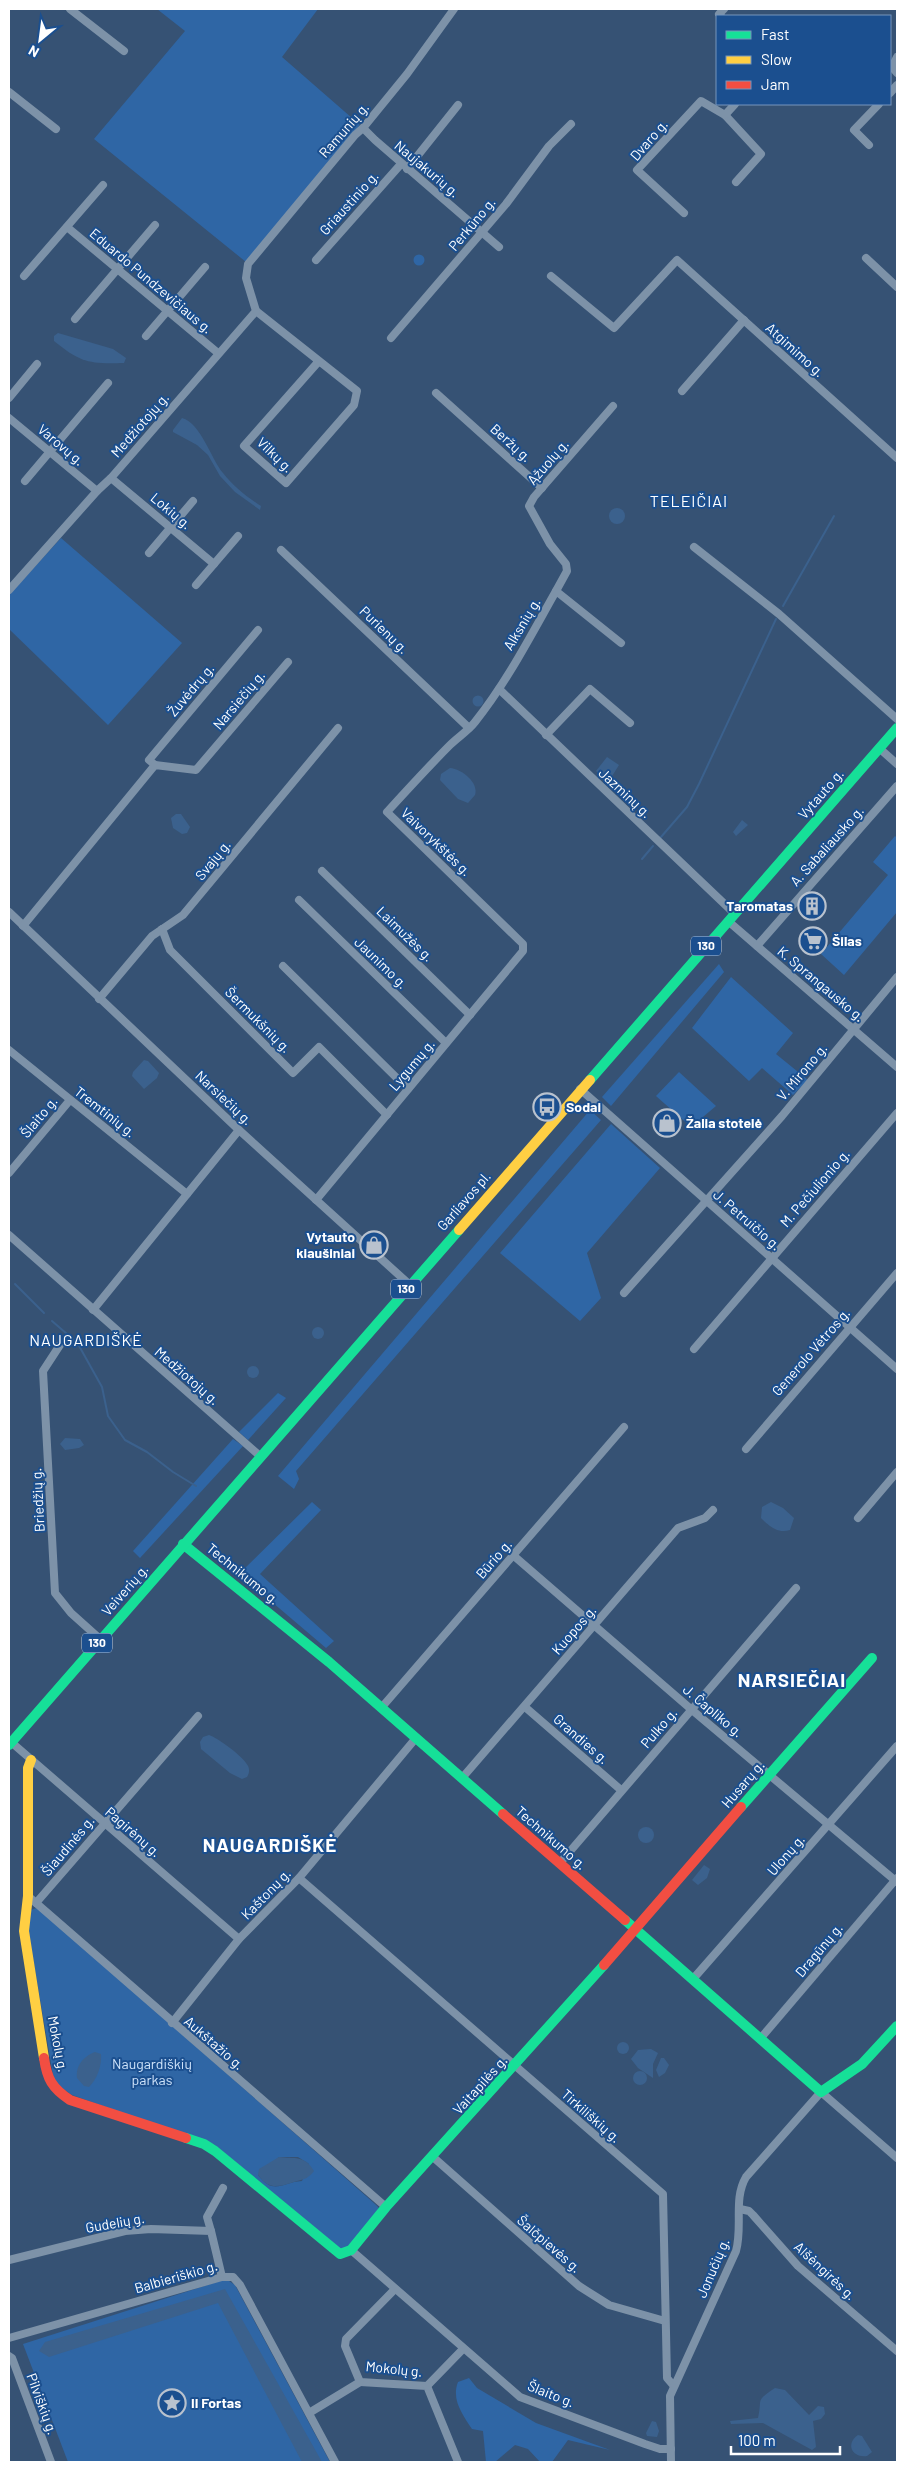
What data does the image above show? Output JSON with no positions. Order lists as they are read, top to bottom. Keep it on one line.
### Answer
{"streets":{"street":["Ramunių g.","Dvaro g.","Naujakurių g.","Griaustinio g.","Perkūno g.","Eduardo Pundzevičiaus g.","Atgimimo g.","Medžiotojų g.","Beržų g.","Varovų g.","Vilkų g.","Ąžuolų g.","Lokių g.","Alksnių g.","Purienų g.","Žuvėdrų g.","Narsiečių g.","Jazminų g.","Vytauto g.","Vaivorykštės g.","A. Sabaliausko g.","Svajų g.","Laimužės g.","130","Jaunimo g.","K. Sprangausko g.","Šermukšnių g.","Lygumų g.","V. Mirono g.","Tremtinių g.","Šlaito g.","M. Pečiulionio g.","Garliavos pl.","J. Petruičio g.","Generolo Vėtros g.","Briedžių g.","Būrio g.","Technikumo g.","Veiverių g.","Kuopos g.","J. Čapliko g.","Pulko g.","Grandies g.","Husarų g.","Pagirėnų g.","Šiaudinės g.","Ulonų g.","Kaštonų g.","Dragūnų g.","Aukštažio g.","Mokolų g.","Vaitapilės g.","Tirkiliškių g.","Gudelių g.","Šalčpievės g.","Jonučių g.","Alšėngirės g.","Balbieriškio g.","Pilviškių g."]},"crossings":[["Ramunių g.","Naujakurių g."],["Ramunių g.","Medžiotojų g."],["Naujakurių g.","Griaustinio g."],["Naujakurių g.","Perkūno g."],["Eduardo Pundzevičiaus g.","Medžiotojų g."],["Medžiotojų g.","Varovų g."],["Medžiotojų g.","Lokių g."],["Medžiotojų g.","Garliavos pl."],["Beržų g.","Ąžuolų g."],["Ąžuolų g.","Alksnių g."],["Alksnių g.","Jazminų g."],["Alksnių g.","Vaivorykštės g."],["Purienų g.","Vaivorykštės g."],["Žuvėdrų g.","Narsiečių g."],["Narsiečių g.","Svajų g."],["Narsiečių g.","Lygumų g."],["Narsiečių g.","Garliavos pl."],["Jazminų g.","Vaivorykštės g."],["Jazminų g.","K. Sprangausko g."],["Jazminų g.","Garliavos pl."],["Vytauto g.","Garliavos pl."],["Vaivorykštės g.","Lygumų g."],["A. Sabaliausko g.","K. Sprangausko g."],["Svajų g.","Šermukšnių g."],["Laimužės g.","Lygumų g."],["Jaunimo g.","Lygumų g."],["K. Sprangausko g.","V. Mirono g."],["K. Sprangausko g.","Garliavos pl."],["Šermukšnių g.","Lygumų g."],["V. Mirono g.","J. Petruičio g."],["Tremtinių g.","Šlaito g."],["Šlaito g.","Mokolų g."],["Šlaito g.","Tirkiliškių g."],["M. Pečiulionio g.","J. Petruičio g."],["Garliavos pl.","J. Petruičio g."],["Garliavos pl.","Technikumo g."],["Garliavos pl.","Veiverių g."],["J. Petruičio g.","Generolo Vėtros g."],["Briedžių g.","Veiverių g."],["Būrio g.","Technikumo g."],["Būrio g.","J. Čapliko g."],["Technikumo g.","Veiverių g."],["Technikumo g.","Kuopos g."],["Technikumo g.","Pulko g."],["Technikumo g.","Husarų g."],["Technikumo g.","Ulonų g."],["Technikumo g.","Kaštonų g."],["Technikumo g.","Dragūnų g."],["Technikumo g.","Vaitapilės g."],["Technikumo g.","Jonučių g."],["Veiverių g.","Pagirėnų g."],["Kuopos g.","J. Čapliko g."],["Kuopos g.","Grandies g."],["J. Čapliko g.","Pulko g."],["J. Čapliko g.","Husarų g."],["J. Čapliko g.","Ulonų g."],["J. Čapliko g.","Dragūnų g."],["Pulko g.","Grandies g."],["Husarų g.","Vaitapilės g."],["Pagirėnų g.","Šiaudinės g."],["Pagirėnų g.","Kaštonų g."],["Pagirėnų g.","Mokolų g."],["Šiaudinės g.","Aukštažio g."],["Kaštonų g.","Aukštažio g."],["Kaštonų g.","Tirkiliškių g."],["Aukštažio g.","Mokolų g."],["Aukštažio g.","Vaitapilės g."],["Mokolų g.","Vaitapilės g."],["Vaitapilės g.","Tirkiliškių g."],["Vaitapilės g.","Šalčpievės g."],["Tirkiliškių g.","Šalčpievės g."],["Tirkiliškių g.","Jonučių g."],["Jonučių g.","Alšėngirės g."]],"districts":["TELEIČIAI","NAUGARDIŠKĖ","NARSIEČIAI","NAUGARDIŠKĖ"],"parks":["Naugardiškių parkas"],"places":{"building":["Taromatas"],"supermarket":["Šilas"],"bus stop":["Sodai"],"shop":["Žalia stotelė","Vytauto kiaušiniai"],"place":["II Fortas"]},"legend":["Fast","Slow","Jam"],"scale_bar":"100 m","north":"bottom left"}
